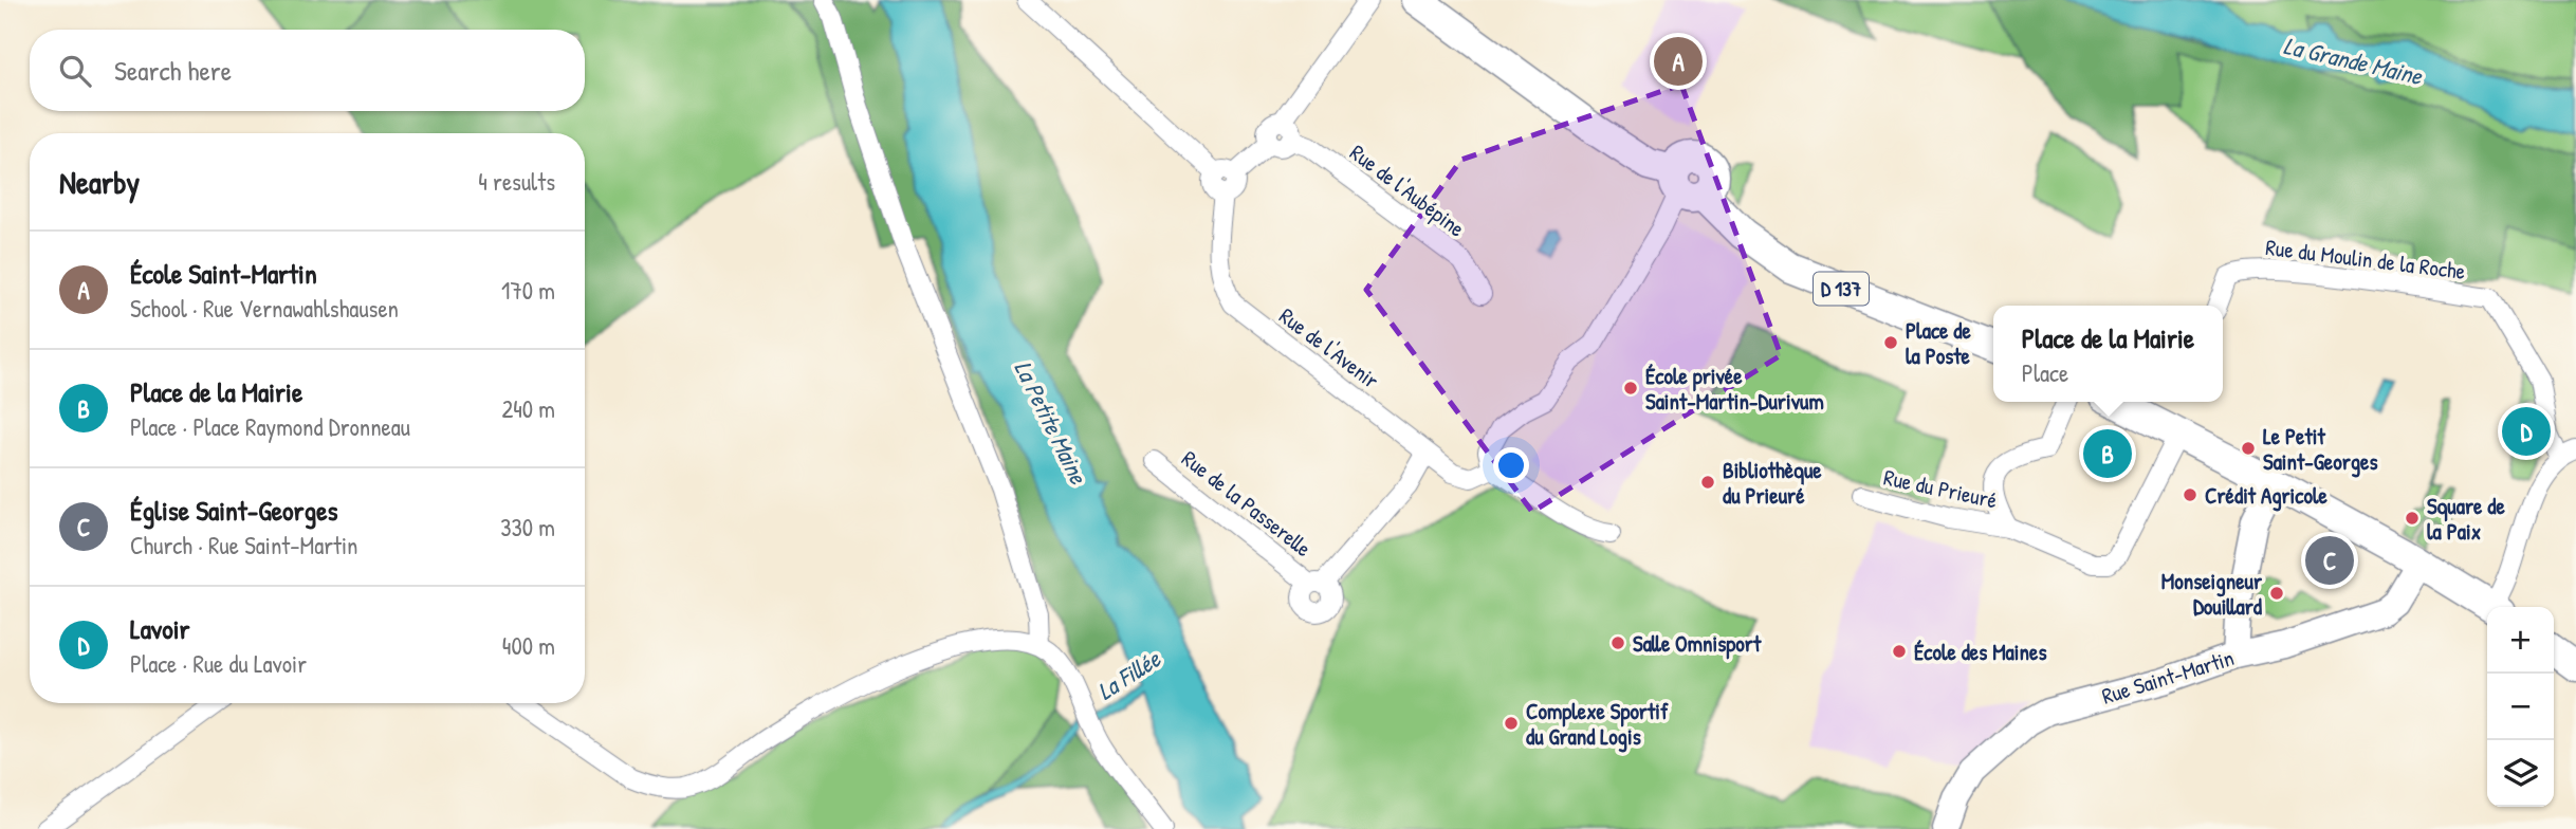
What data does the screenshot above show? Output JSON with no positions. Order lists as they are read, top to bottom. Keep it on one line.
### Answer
{"streets":{"main road":["D 137","Rue Saint-Martin"],"street":["Rue de l'Aubépine","Rue du Moulin de la Roche","Rue de l'Avenir","Rue du Prieuré","Rue de la Passerelle"]},"crossings":[["Rue de l'Avenir","Rue de la Passerelle"]],"water":["La Grande Maine","La Petite Maine","La Fillée"],"places":["Place de la Poste","École privée Saint-Martin-Durivum","Le Petit Saint-Georges","Bibliothèque du Prieuré","Crédit Agricole","Square de la Paix","Monseigneur Douillard","Salle Omnisport","École des Maines","Complexe Sportif du Grand Logis"],"page":{"search":"Search here","pins":["A","D","B","C"],"heading":["Nearby","4 results"],"list":[{"mark":"A","name":"École Saint-Martin","note":"School · Rue Vernawahlshausen","value":"170 m"},{"mark":"B","name":"Place de la Mairie","note":"Place · Place Raymond Dronneau","value":"240 m"},{"mark":"C","name":"Église Saint-Georges","note":"Church · Rue Saint-Martin","value":"330 m"},{"mark":"D","name":"Lavoir","note":"Place · Rue du Lavoir","value":"400 m"}],"popup":["Place de la Mairie","Place"],"map_buttons":["+","−"]}}
